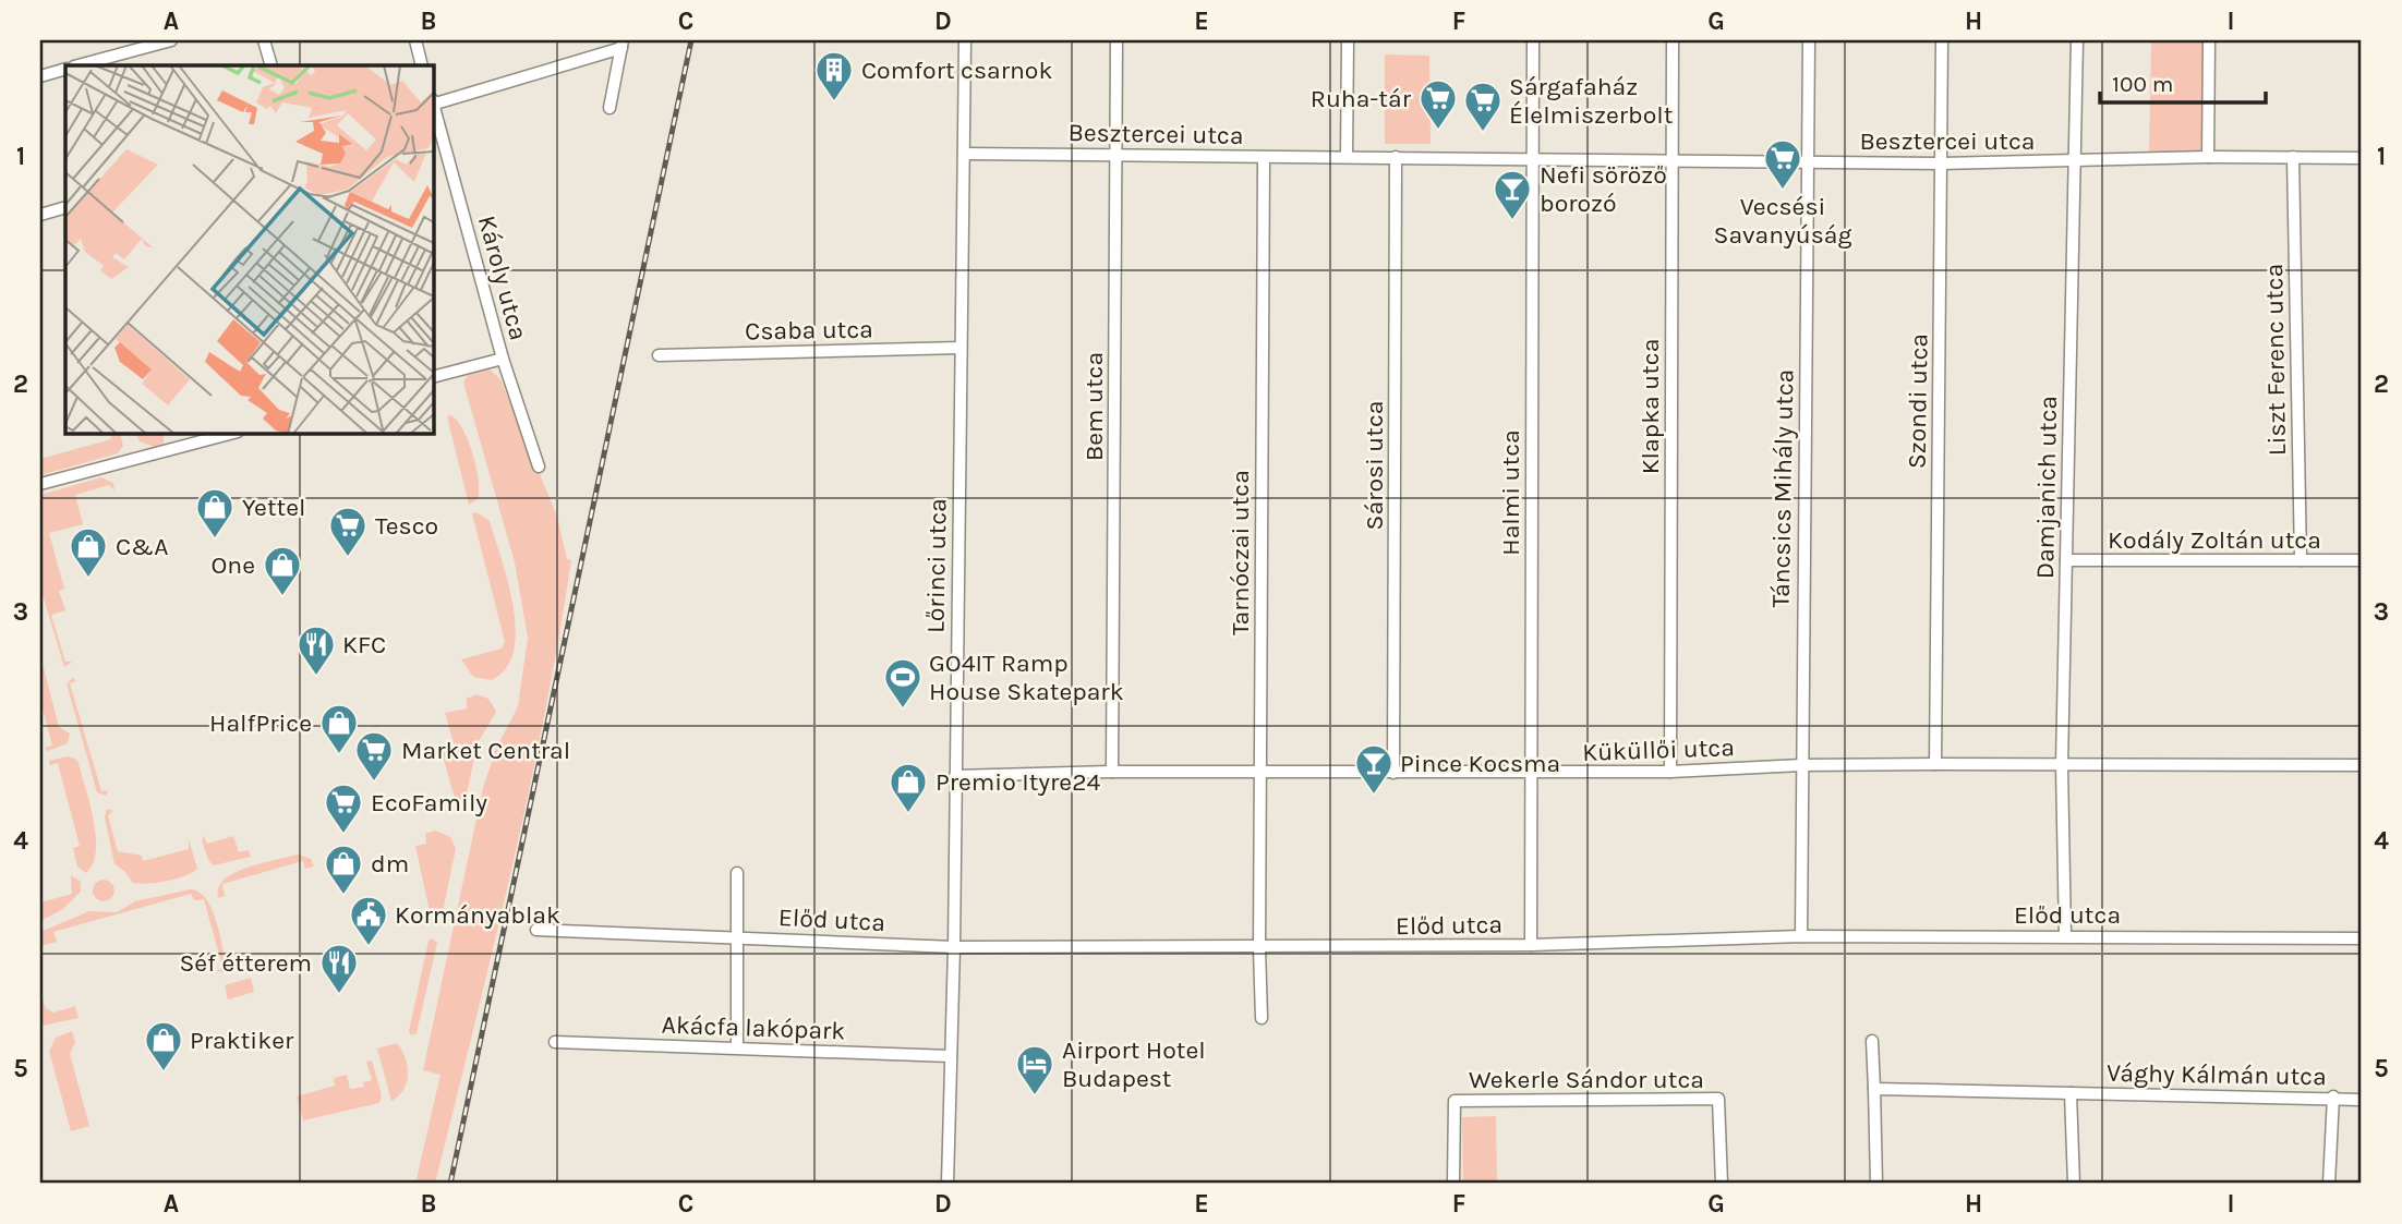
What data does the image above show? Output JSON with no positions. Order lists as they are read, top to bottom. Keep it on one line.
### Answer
{"streets":{"street":["Besztercei utca","Károly utca","Csaba utca","Liszt Ferenc utca","Szondi utca","Bem utca","Klapka utca","Sárosi utca","Damjanich utca","Táncsics Mihály utca","Halmi utca","Kodály Zoltán utca","Tarnóczai utca","Lőrinci utca","Küküllői utca","Előd utca","Akácfa lakópark","Vághy Kálmán utca","Wekerle Sándor utca"]},"crossings":[["Besztercei utca","Liszt Ferenc utca"],["Besztercei utca","Szondi utca"],["Besztercei utca","Bem utca"],["Besztercei utca","Klapka utca"],["Besztercei utca","Sárosi utca"],["Besztercei utca","Damjanich utca"],["Besztercei utca","Táncsics Mihály utca"],["Besztercei utca","Halmi utca"],["Besztercei utca","Tarnóczai utca"],["Besztercei utca","Lőrinci utca"],["Csaba utca","Lőrinci utca"],["Liszt Ferenc utca","Kodály Zoltán utca"],["Szondi utca","Küküllői utca"],["Bem utca","Küküllői utca"],["Klapka utca","Küküllői utca"],["Sárosi utca","Küküllői utca"],["Damjanich utca","Kodály Zoltán utca"],["Damjanich utca","Küküllői utca"],["Damjanich utca","Előd utca"],["Táncsics Mihály utca","Küküllői utca"],["Táncsics Mihály utca","Előd utca"],["Halmi utca","Küküllői utca"],["Halmi utca","Előd utca"],["Tarnóczai utca","Küküllői utca"],["Tarnóczai utca","Előd utca"],["Lőrinci utca","Küküllői utca"],["Lőrinci utca","Előd utca"],["Lőrinci utca","Akácfa lakópark"]],"places":{"building":["Comfort csarnok"],"supermarket":["Ruha-tár","Sárgafaház Élelmiszerbolt","Vecsési Savanyúság","Tesco","Market Central","EcoFamily"],"bar":["Nefi söröző borozó","Pince Kocsma"],"shop":["Yettel","C&A","One","HalfPrice","Premio Ityre24","dm","Praktiker"],"restaurant":["KFC","Séf étterem"],"sports":["GO4IT Ramp House Skatepark"],"public building":["Kormányablak"],"hotel":["Airport Hotel Budapest"]},"scale_bar":"100 m","grid":{"columns":["A","B","C","D","E","F","G","H","I"],"rows":["1","2","3","4","5"]}}
